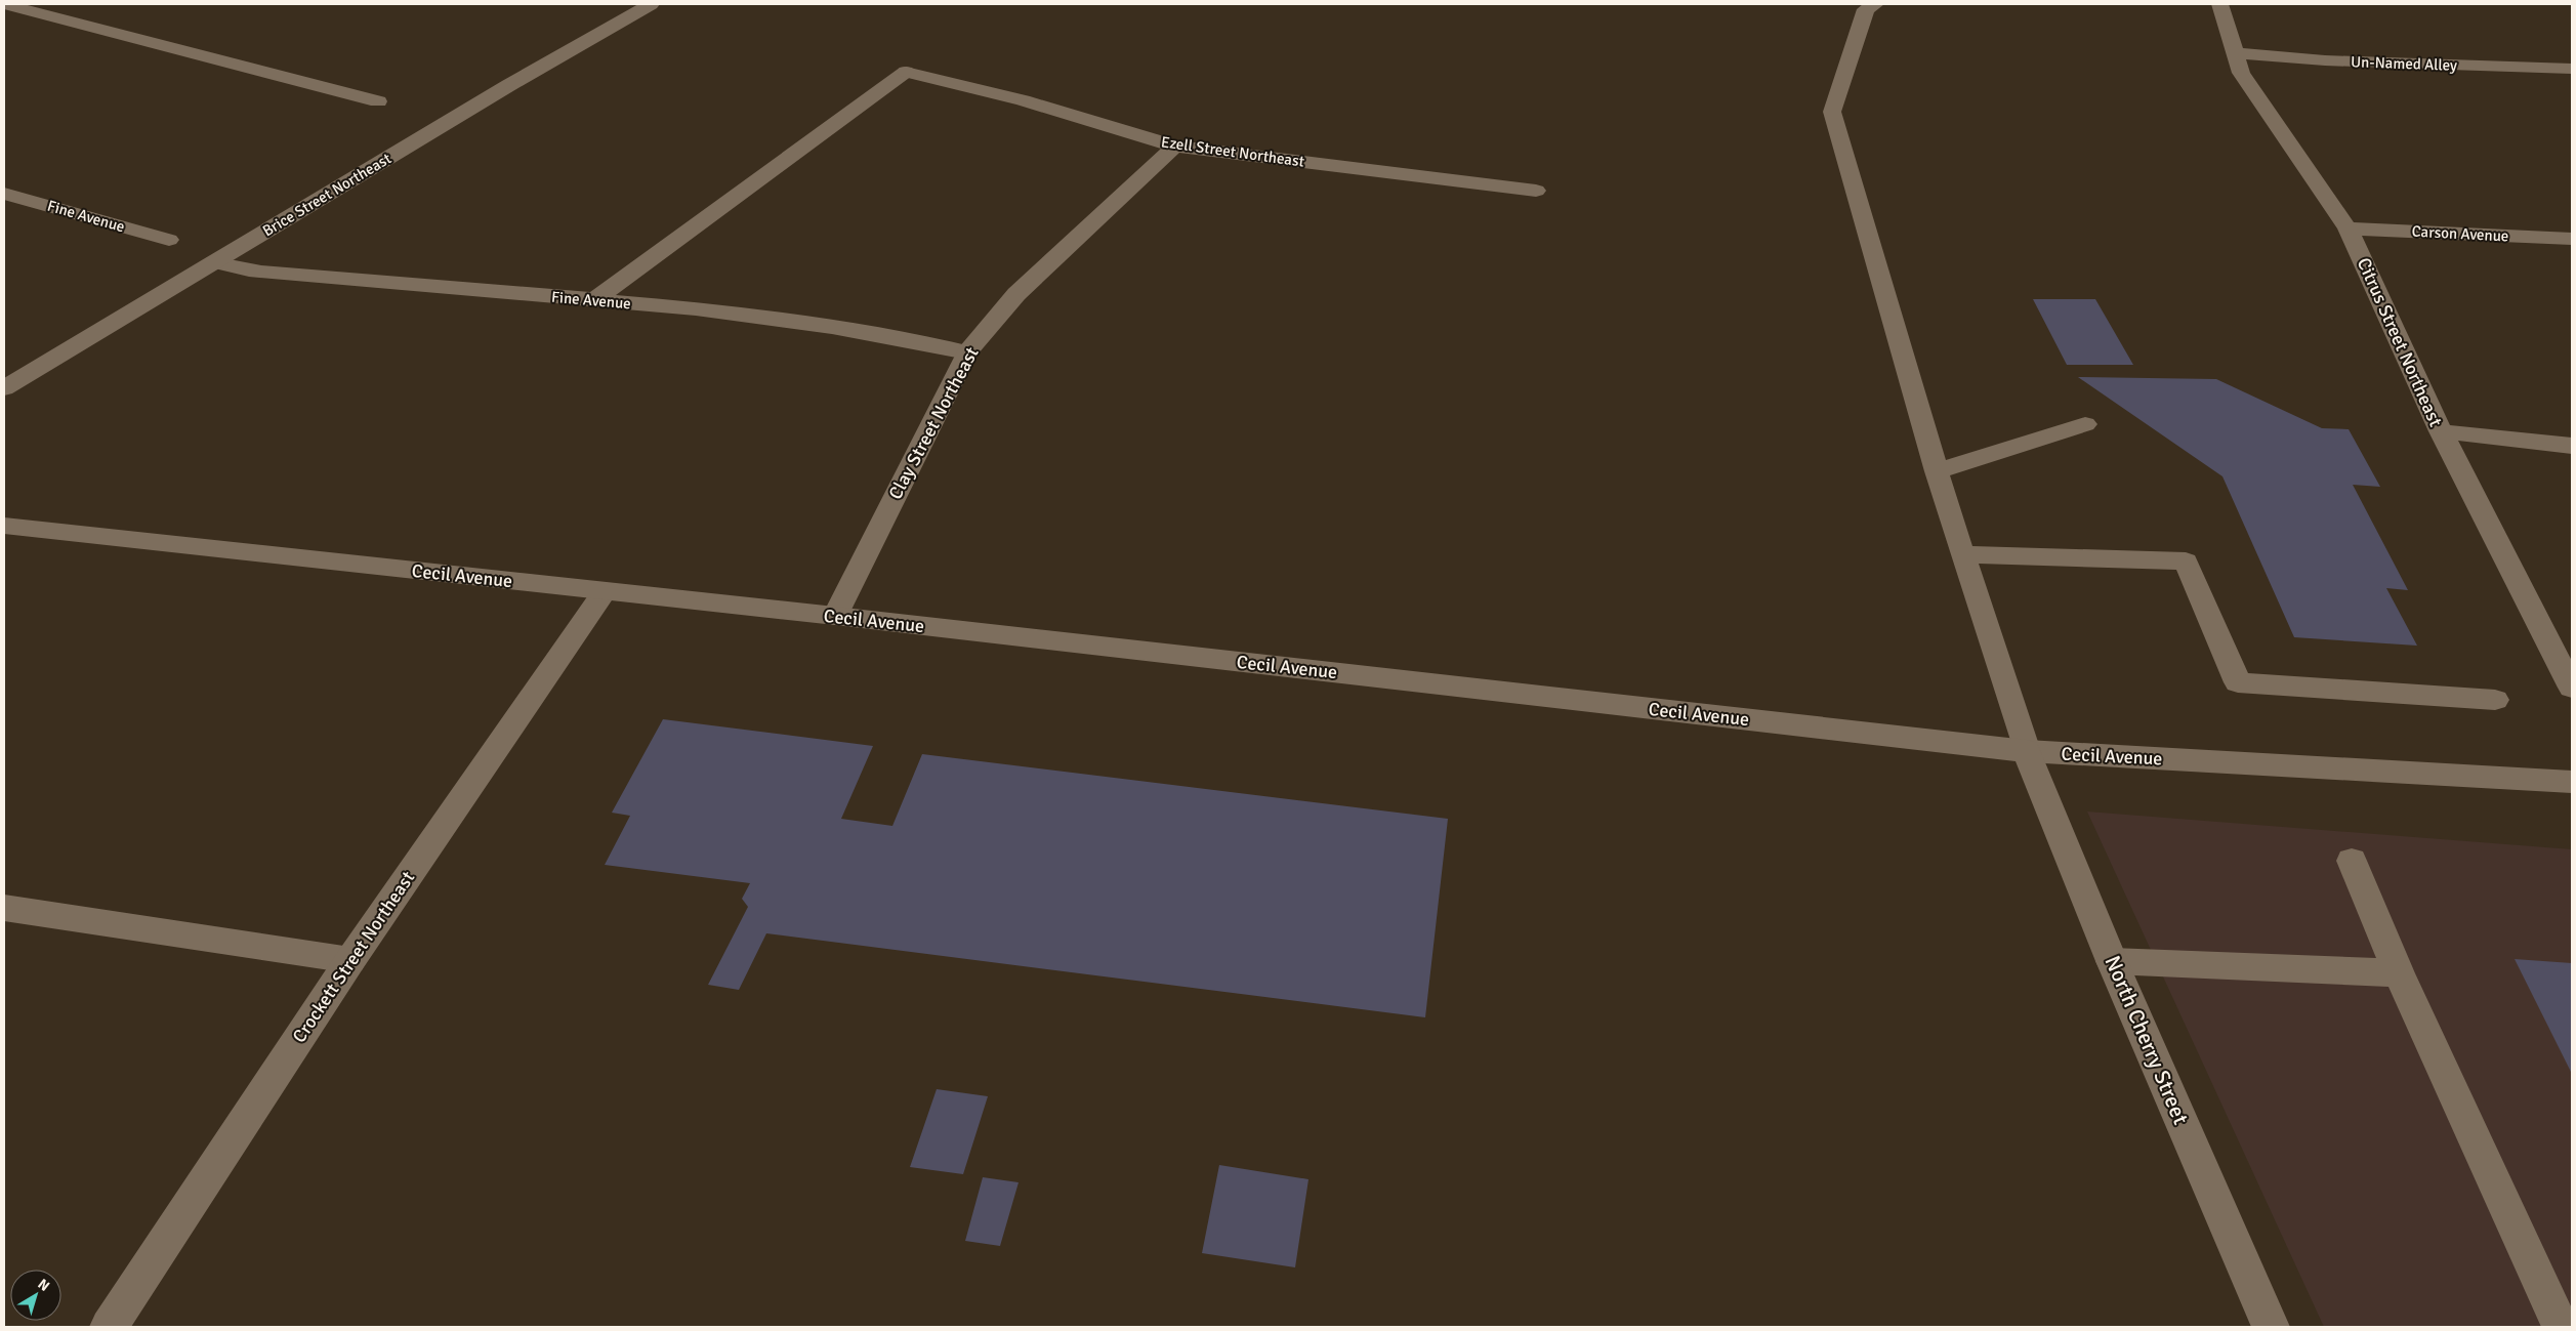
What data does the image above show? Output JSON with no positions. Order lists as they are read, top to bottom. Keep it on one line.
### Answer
{"streets":{"street":["Un-Named Alley","Ezell Street Northeast","Brice Street Northeast","Fine Avenue","Carson Avenue","Citrus Street Northeast","Clay Street Northeast","Cecil Avenue","Crockett Street Northeast","North Cherry Street"]},"crossings":[["Un-Named Alley","Citrus Street Northeast"],["Ezell Street Northeast","Fine Avenue"],["Ezell Street Northeast","Clay Street Northeast"],["Brice Street Northeast","Fine Avenue"],["Fine Avenue","Clay Street Northeast"],["Carson Avenue","Citrus Street Northeast"],["Clay Street Northeast","Cecil Avenue"],["Cecil Avenue","Crockett Street Northeast"],["Cecil Avenue","North Cherry Street"]],"north":"top right"}
